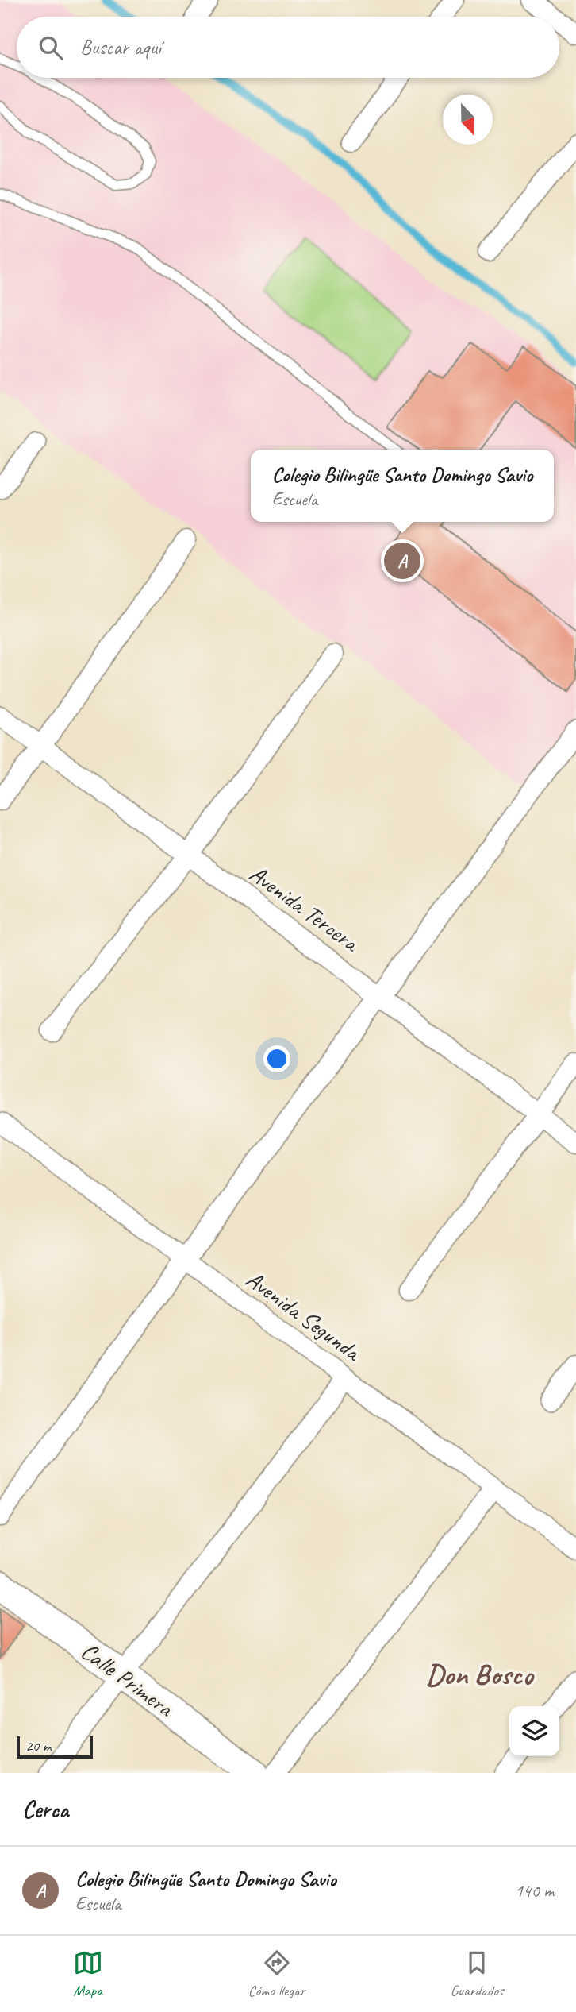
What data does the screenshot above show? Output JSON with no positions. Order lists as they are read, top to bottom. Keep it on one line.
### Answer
{"streets":{"street":["Avenida Tercera","Avenida Segunda","Calle Primera"]},"districts":["Don Bosco"],"scale_bar":"20 m","north":"bottom","page":{"search":"Buscar aquí","popup":["Colegio Bilingüe Santo Domingo Savio","Escuela"],"pins":"A","scale":"20 m","heading":"Cerca","list":[{"mark":"A","name":"Colegio Bilingüe Santo Domingo Savio","note":"Escuela","value":"140 m"}],"nav":["Mapa","Cómo llegar","Guardados"]}}
